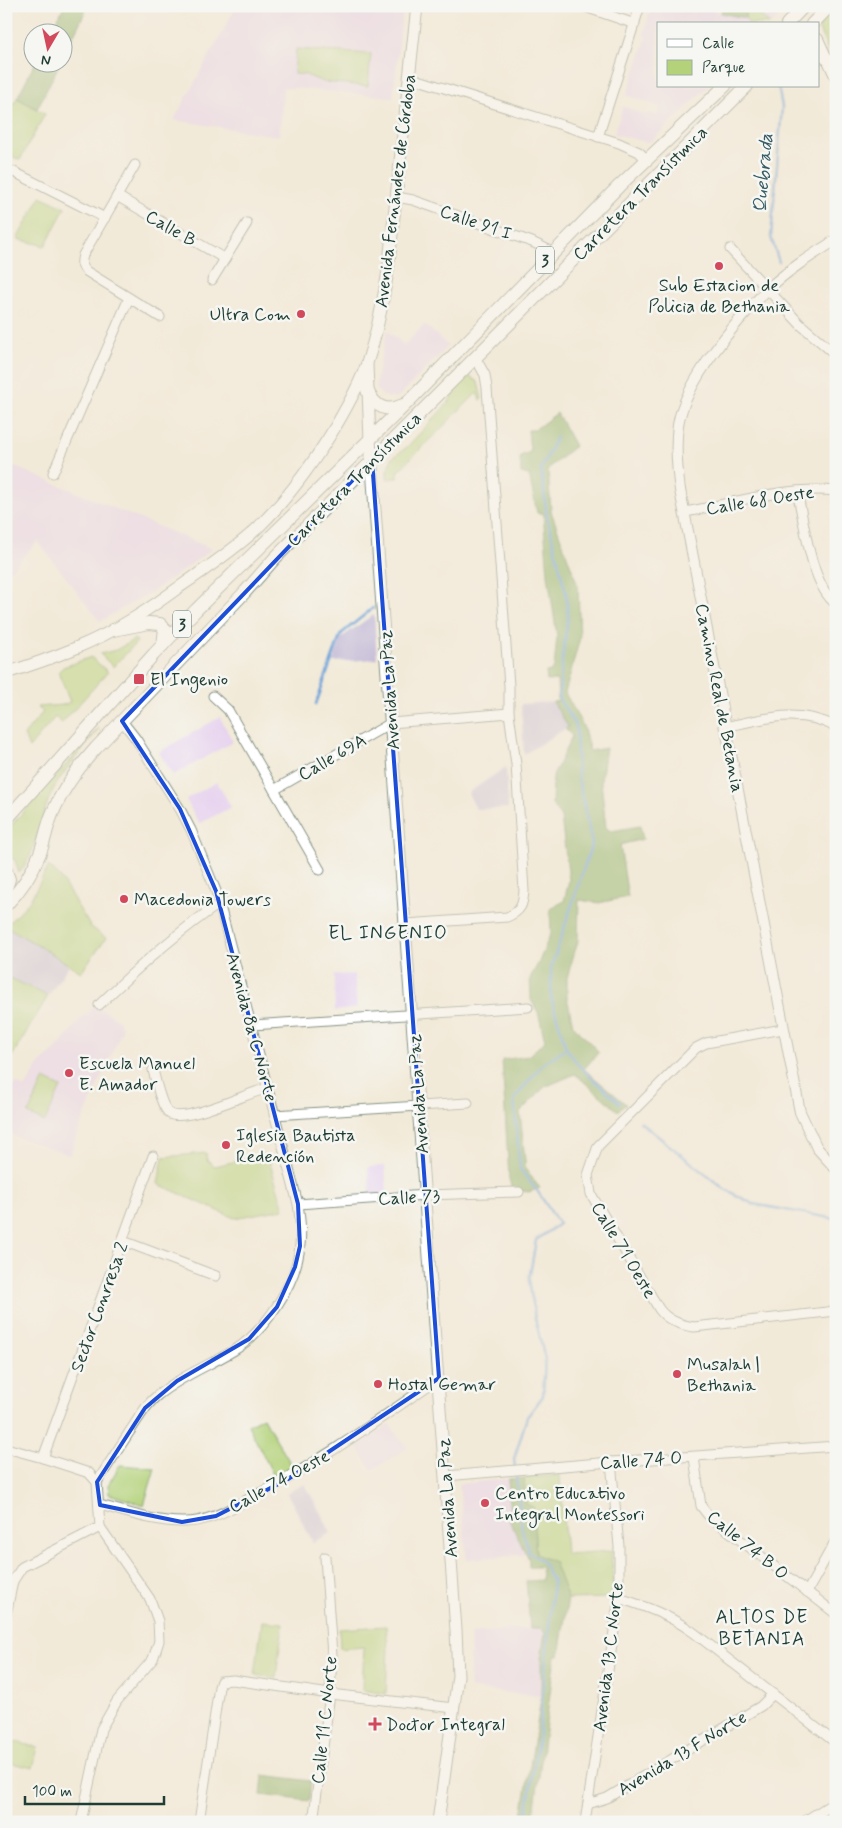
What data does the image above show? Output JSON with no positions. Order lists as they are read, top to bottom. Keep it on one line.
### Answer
{"streets":{"main road":["Avenida Fernández de Córdoba","Carretera Transístmica","3","Avenida La Paz"],"street":["Calle 91 I","Calle B","Calle 68 Oeste","Camino Real de Betania","Calle 69A","Avenida 8a C Norte","Calle 73","Calle 71 Oeste","Sector Conrresa 2","Calle 74 O","Calle 74 Oeste","Calle 74 B O","Avenida 13 C Norte","Calle 11 C Norte","Avenida 13 F Norte"]},"crossings":[["Avenida Fernández de Córdoba","Calle 91 I"],["Avenida Fernández de Córdoba","Avenida La Paz"],["Carretera Transístmica","Calle 91 I"],["Carretera Transístmica","Avenida La Paz"],["Carretera Transístmica","Avenida 8a C Norte"],["Calle 68 Oeste","Camino Real de Betania"],["Avenida La Paz","Calle 69A"],["Avenida La Paz","Calle 73"],["Avenida La Paz","Calle 74 O"],["Avenida La Paz","Calle 74 Oeste"],["Camino Real de Betania","Calle 71 Oeste"],["Avenida 8a C Norte","Calle 73"],["Calle 74 O","Calle 74 B O"],["Calle 74 O","Avenida 13 C Norte"],["Avenida 13 C Norte","Avenida 13 F Norte"]],"districts":["EL INGENIO","ALTOS DE BETANIA"],"water":["Quebrada"],"places":{"other":["Sub Estacion de Policia de Bethania","Ultra Com","Macedonia Towers","Escuela Manuel E. Amador","Iglesia Bautista Redención","Musalah | Bethania","Hostal Gemar","Centro Educativo Integral Montessori"],"transit":["El Ingenio"],"health":["Doctor Integral"]},"legend":["Calle","Parque"],"scale_bar":"100 m","north":"bottom"}
